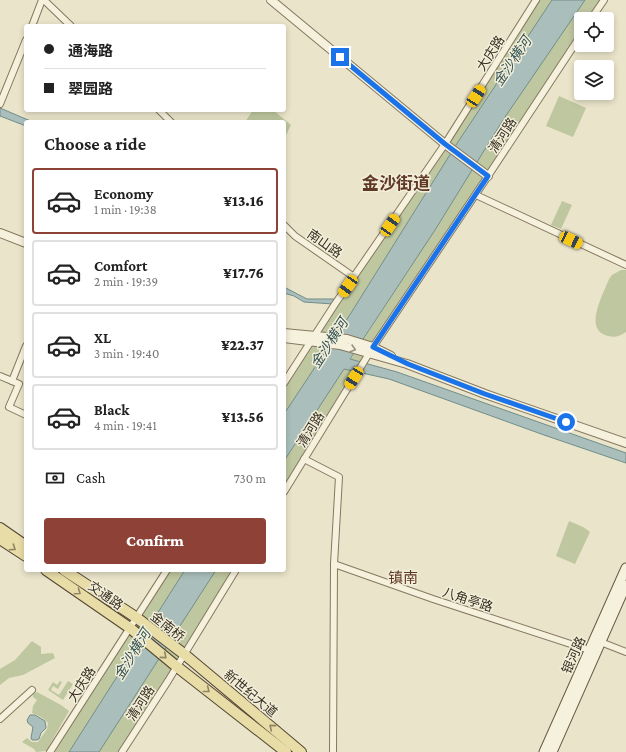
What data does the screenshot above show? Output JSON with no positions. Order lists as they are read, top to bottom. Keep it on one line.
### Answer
{"streets":{"main road":["交通路","金南桥","银河路","新世纪大道"],"street":["大庆路","清河路","南山路","八角亭路"]},"crossings":[["大庆路","南山路"],["大庆路","交通路"],["大庆路","金南桥"],["清河路","金南桥"],["清河路","新世纪大道"],["交通路","金南桥"],["八角亭路","银河路"],["金南桥","新世纪大道"]],"districts":["金沙街道","镇南"],"water":["金沙横河"],"page":{"banner":["通海路","翠园路"],"heading":"Choose a ride","list":[{"name":"Economy","note":"1 min · 19:38","value":"¥13.16"},{"name":"Comfort","note":"2 min · 19:39","value":"¥17.76"},{"name":"XL","note":"3 min · 19:40","value":"¥22.37"},{"name":"Black","note":"4 min · 19:41","value":"¥13.56"}],"pay":["Cash","730 m"],"buttons":"Confirm"}}
